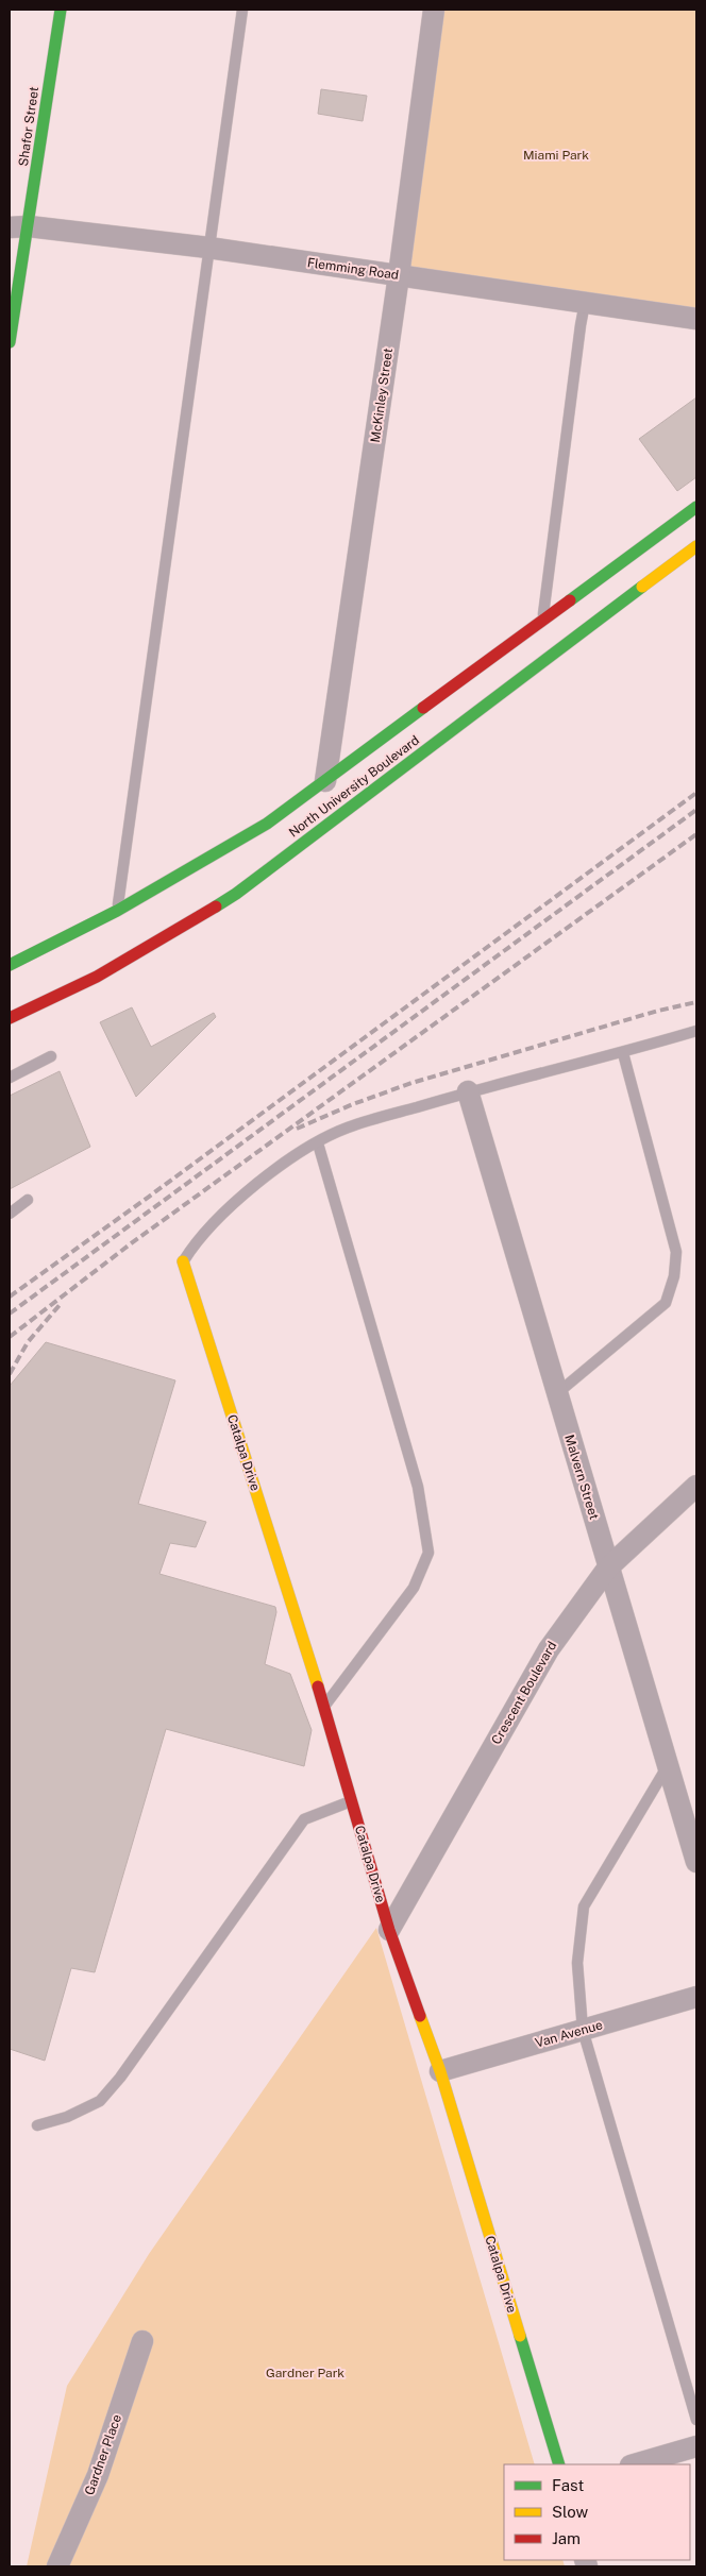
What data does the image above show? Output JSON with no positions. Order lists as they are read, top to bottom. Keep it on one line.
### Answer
{"streets":{"main road":["Shafor Street","North University Boulevard","Catalpa Drive"],"street":["Flemming Road","McKinley Street","Malvern Street","Crescent Boulevard","Van Avenue","Gardner Place"]},"crossings":[["Shafor Street","Flemming Road"],["Flemming Road","McKinley Street"],["McKinley Street","North University Boulevard"],["Catalpa Drive","Crescent Boulevard"],["Catalpa Drive","Van Avenue"],["Malvern Street","Crescent Boulevard"]],"parks":["Miami Park","Gardner Park"],"legend":["Fast","Slow","Jam"]}
